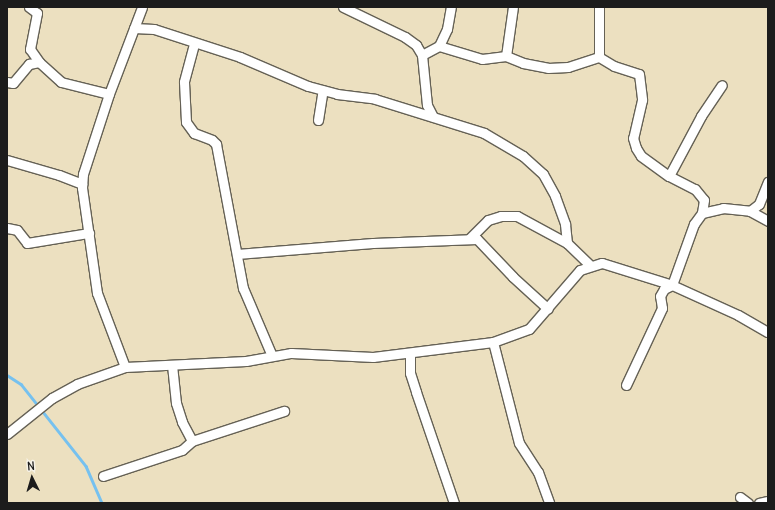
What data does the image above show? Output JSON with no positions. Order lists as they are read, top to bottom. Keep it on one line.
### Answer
{"north":"top"}
